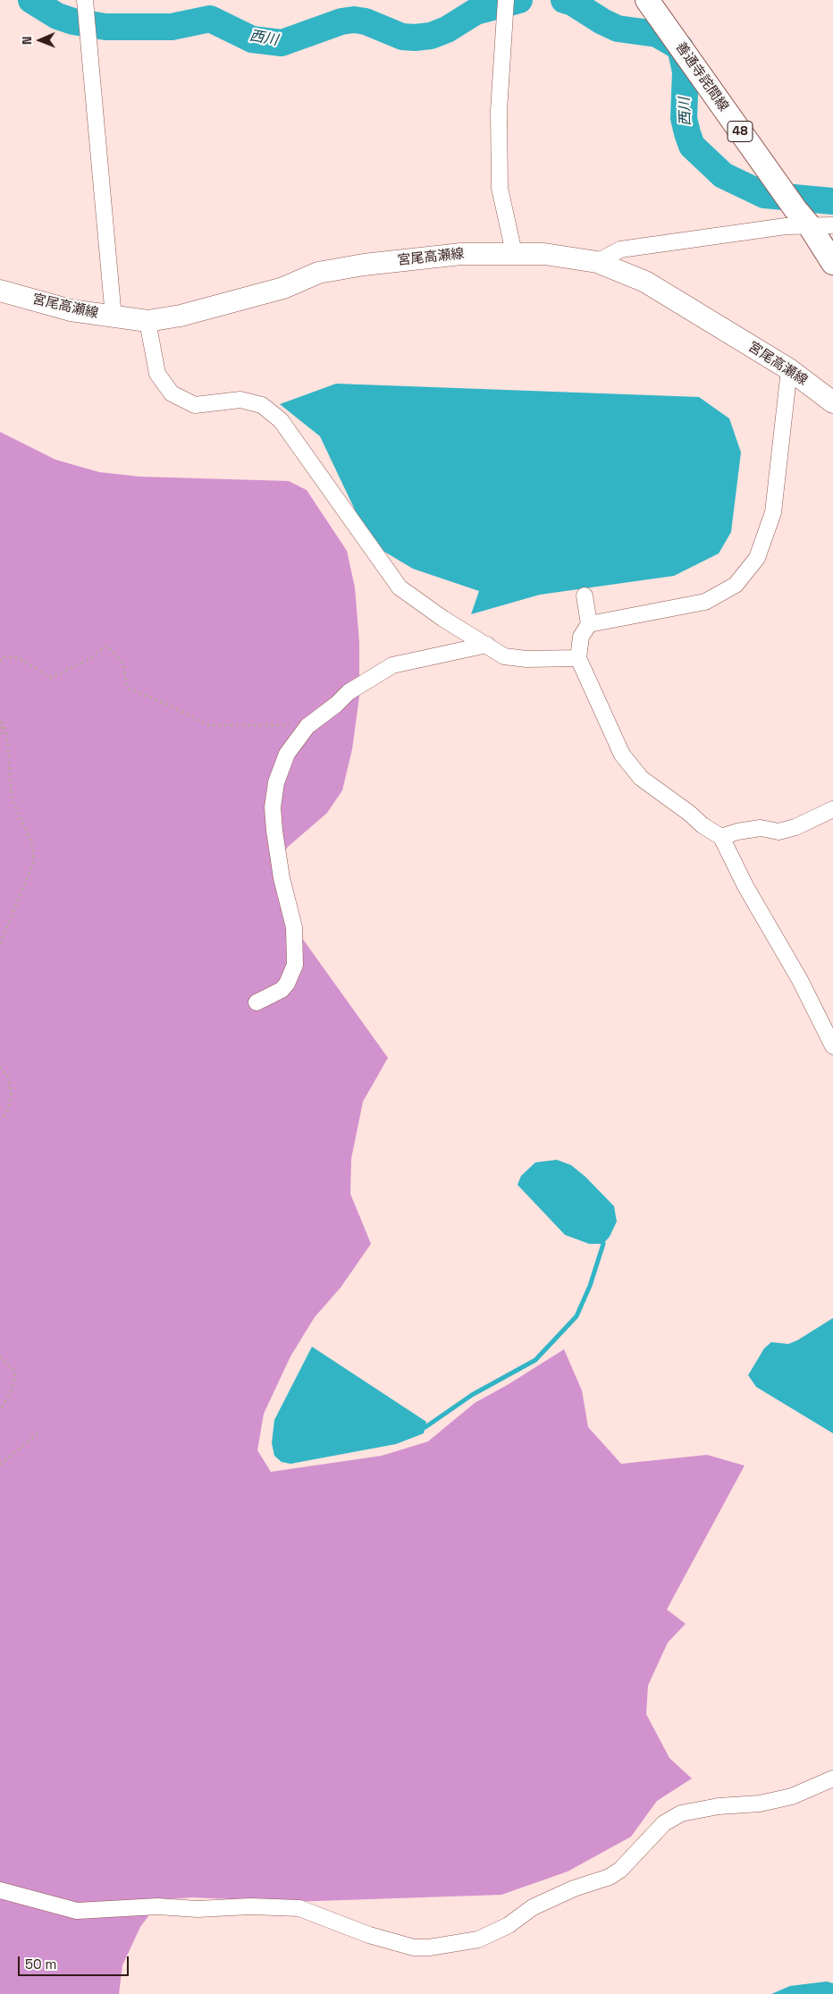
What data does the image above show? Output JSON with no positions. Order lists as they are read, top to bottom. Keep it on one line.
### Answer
{"streets":{"main road":["善通寺詫間線","48","宮尾高瀬線"]},"water":["西川"],"scale_bar":"50 m","north":"left"}
